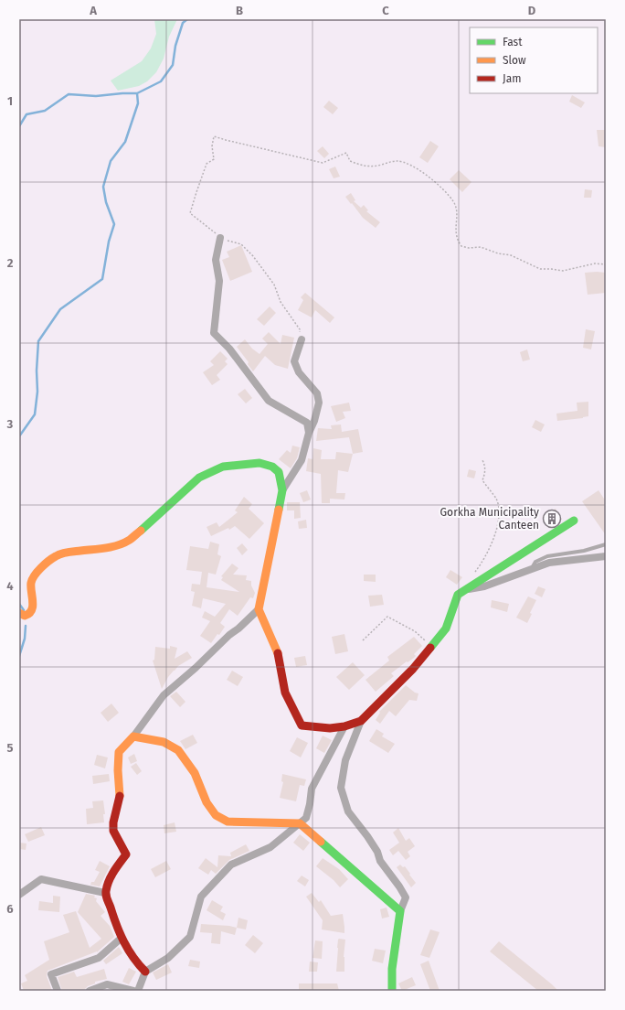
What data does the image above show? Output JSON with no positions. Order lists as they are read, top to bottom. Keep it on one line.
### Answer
{"places":{"building":["Gorkha Municipality Canteen"]},"legend":["Fast","Slow","Jam"],"grid":{"columns":["A","B","C","D"],"rows":["1","2","3","4","5","6"]}}
